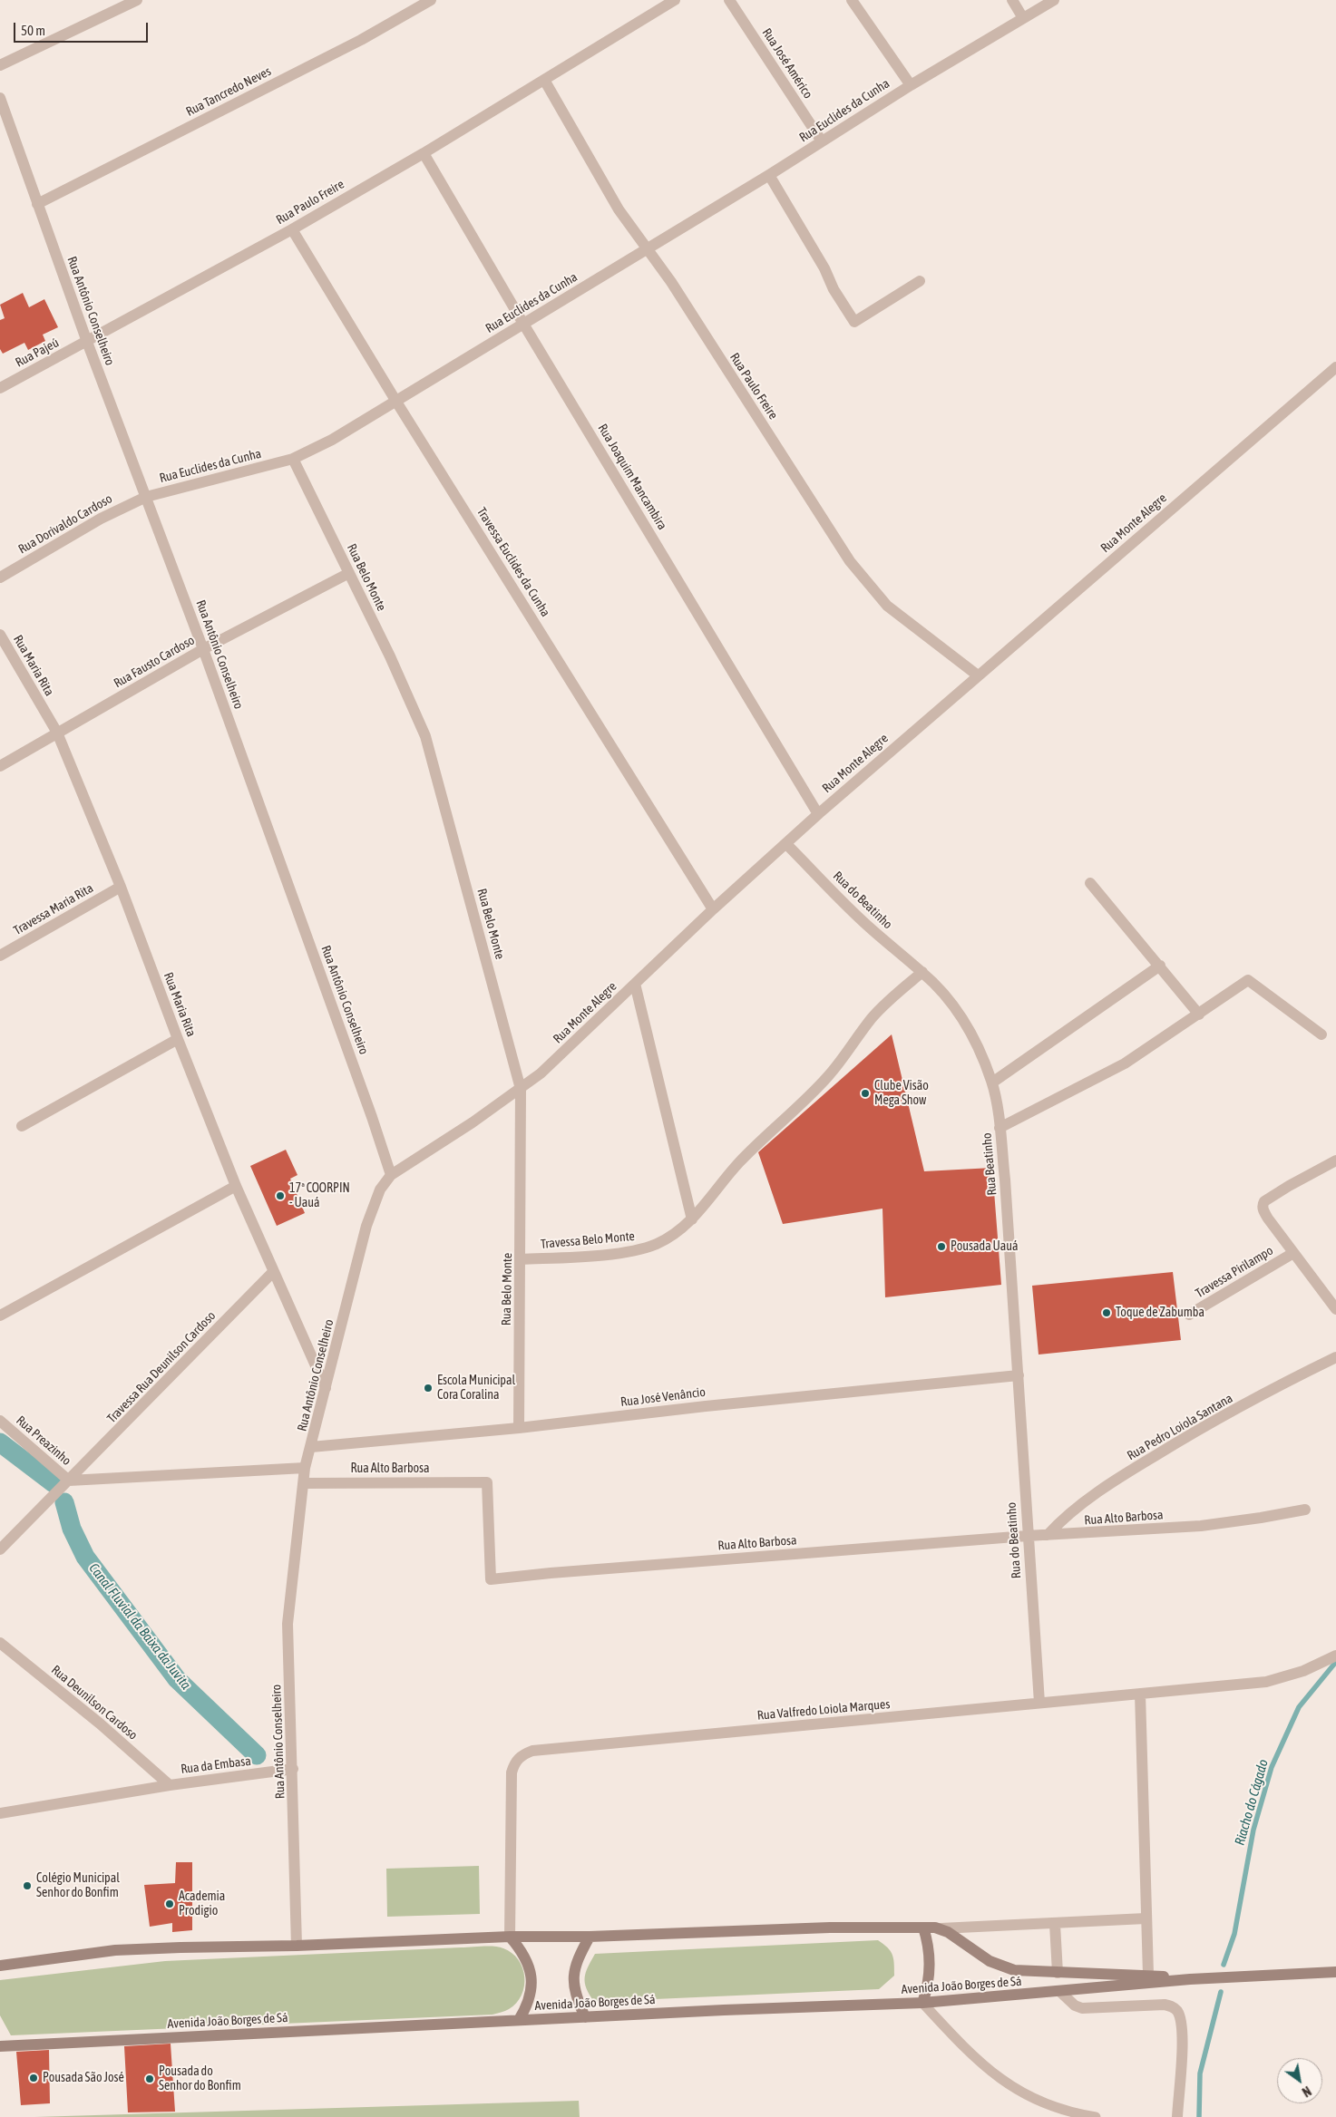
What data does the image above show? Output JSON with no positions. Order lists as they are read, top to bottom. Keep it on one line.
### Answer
{"streets":{"main road":["Avenida João Borges de Sá"],"street":["Rua José Américo","Rua Tancredo Neves","Rua Euclides da Cunha","Rua Paulo Freire","Rua Antônio Conselheiro","Rua Pajeú","Rua Joaquim Mancambira","Rua Monte Alegre","Rua Dorivaldo Cardoso","Travessa Euclides da Cunha","Rua Belo Monte","Rua Fausto Cardoso","Rua Maria Rita","Rua do Beatinho","Travessa Maria Rita","Rua Beatinho","Travessa Belo Monte","Travessa Pirilampo","Travessa Rua Deunilson Cardoso","Rua José Venâncio","Rua Pedro Loiola Santana","Rua Preazinho","Rua Alto Barbosa","Rua Deunilson Cardoso","Rua Valfredo Loiola Marques","Rua da Embasa"]},"crossings":[["Rua José Américo","Rua Euclides da Cunha"],["Rua Tancredo Neves","Rua Antônio Conselheiro"],["Rua Euclides da Cunha","Rua Paulo Freire"],["Rua Euclides da Cunha","Rua Antônio Conselheiro"],["Rua Euclides da Cunha","Rua Joaquim Mancambira"],["Rua Euclides da Cunha","Rua Dorivaldo Cardoso"],["Rua Euclides da Cunha","Travessa Euclides da Cunha"],["Rua Euclides da Cunha","Rua Belo Monte"],["Rua Paulo Freire","Rua Antônio Conselheiro"],["Rua Paulo Freire","Rua Pajeú"],["Rua Paulo Freire","Rua Joaquim Mancambira"],["Rua Paulo Freire","Rua Monte Alegre"],["Rua Paulo Freire","Travessa Euclides da Cunha"],["Rua Antônio Conselheiro","Rua Pajeú"],["Rua Antônio Conselheiro","Rua Monte Alegre"],["Rua Antônio Conselheiro","Rua Dorivaldo Cardoso"],["Rua Antônio Conselheiro","Rua Fausto Cardoso"],["Rua Antônio Conselheiro","Rua Maria Rita"],["Rua Antônio Conselheiro","Rua José Venâncio"],["Rua Antônio Conselheiro","Rua Alto Barbosa"],["Rua Antônio Conselheiro","Rua da Embasa"],["Rua Antônio Conselheiro","Avenida João Borges de Sá"],["Rua Joaquim Mancambira","Rua Monte Alegre"],["Rua Monte Alegre","Travessa Euclides da Cunha"],["Rua Monte Alegre","Rua Belo Monte"],["Rua Monte Alegre","Rua do Beatinho"],["Rua Belo Monte","Rua Fausto Cardoso"],["Rua Belo Monte","Travessa Belo Monte"],["Rua Belo Monte","Rua José Venâncio"],["Rua Fausto Cardoso","Rua Maria Rita"],["Rua Maria Rita","Travessa Maria Rita"],["Rua Maria Rita","Travessa Rua Deunilson Cardoso"],["Rua do Beatinho","Rua Beatinho"],["Rua do Beatinho","Travessa Belo Monte"],["Rua do Beatinho","Rua José Venâncio"],["Rua do Beatinho","Rua Alto Barbosa"],["Rua do Beatinho","Rua Valfredo Loiola Marques"],["Rua Beatinho","Travessa Belo Monte"],["Rua Beatinho","Rua José Venâncio"],["Travessa Rua Deunilson Cardoso","Rua Preazinho"],["Rua Pedro Loiola Santana","Rua Alto Barbosa"],["Rua Deunilson Cardoso","Rua da Embasa"],["Rua Valfredo Loiola Marques","Avenida João Borges de Sá"]],"water":["Canal Fluvial da Baixa da Juvita","Riacho do Cágado"],"places":["Clube Visão Mega Show","17ª COORPIN - Uauá","Pousada Uauá","Toque de Zabumba","Escola Municipal Cora Coralina","Colégio Municipal Senhor do Bonfim","Academia Prodigio","Pousada São José","Pousada do Senhor do Bonfim"],"scale_bar":"50 m","north":"bottom right"}
